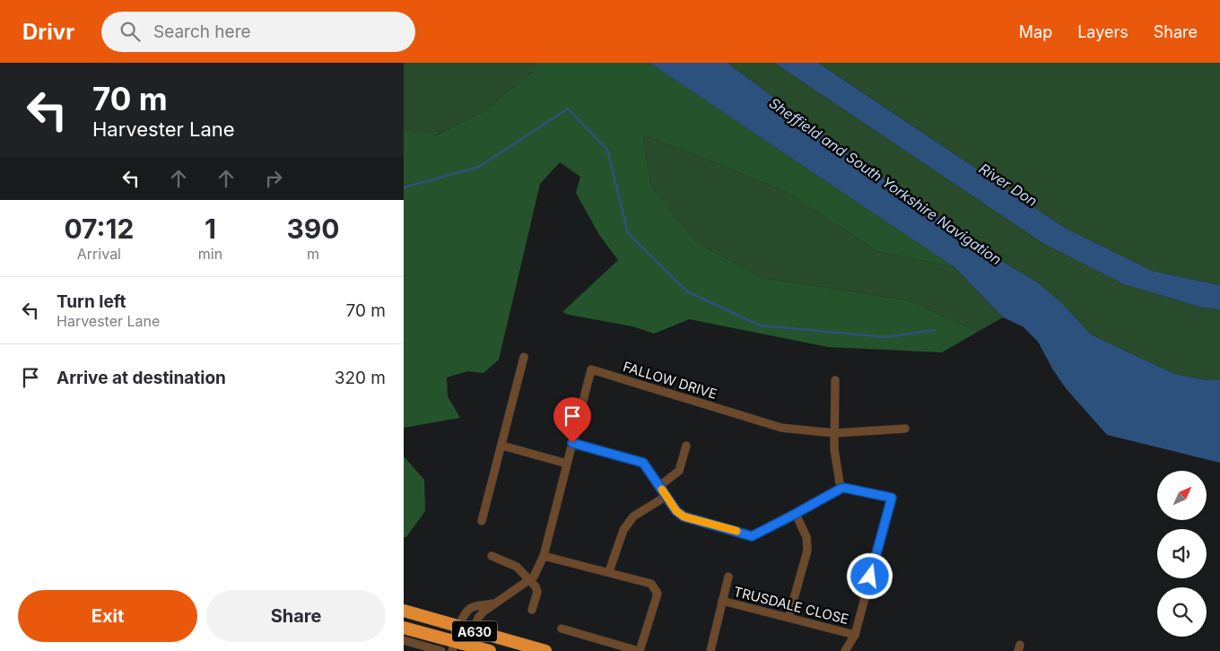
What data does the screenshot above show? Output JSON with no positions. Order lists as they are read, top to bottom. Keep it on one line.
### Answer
{"streets":{"highway":["A630"],"street":["FALLOW DRIVE","TRUSDALE CLOSE"]},"water":["Sheffield and South Yorkshire Navigation","River Don"],"north":"top right","page":{"header":"Drivr","search":"Search here","nav":["Map","Layers","Share"],"turn":["70 m","Harvester Lane"],"eta":["07:12","Arrival","1","min","390","m"],"list":[{"name":"Turn left","note":"Harvester Lane","value":"70 m"},{"name":"Arrive at destination","value":"320 m"}],"buttons":["Exit","Share"]}}
